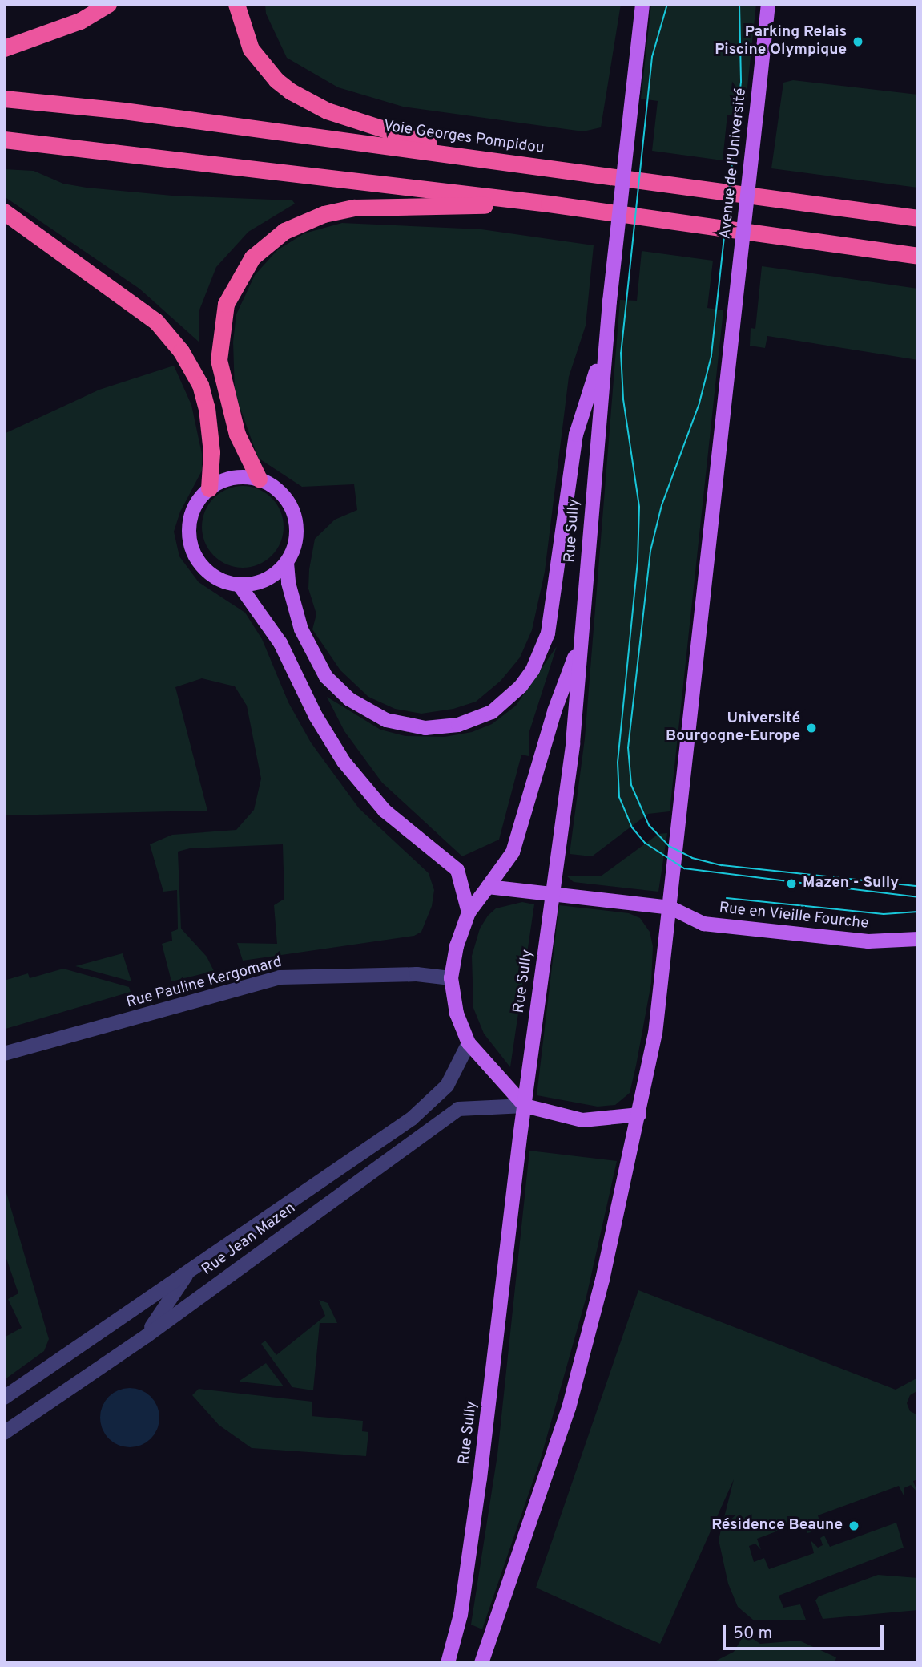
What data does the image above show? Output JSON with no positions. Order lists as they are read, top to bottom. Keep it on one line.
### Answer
{"streets":{"highway":["Voie Georges Pompidou"],"main road":["Avenue de l'Université","Rue Sully","Rue en Vieille Fourche"],"street":["Rue Pauline Kergomard","Rue Jean Mazen"]},"crossings":[["Avenue de l'Université","Rue en Vieille Fourche"],["Rue Sully","Rue en Vieille Fourche"],["Rue Sully","Rue Jean Mazen"]],"places":["Parking Relais Piscine Olympique","Université Bourgogne-Europe","Mazen - Sully","Résidence Beaune"],"scale_bar":"50 m"}
